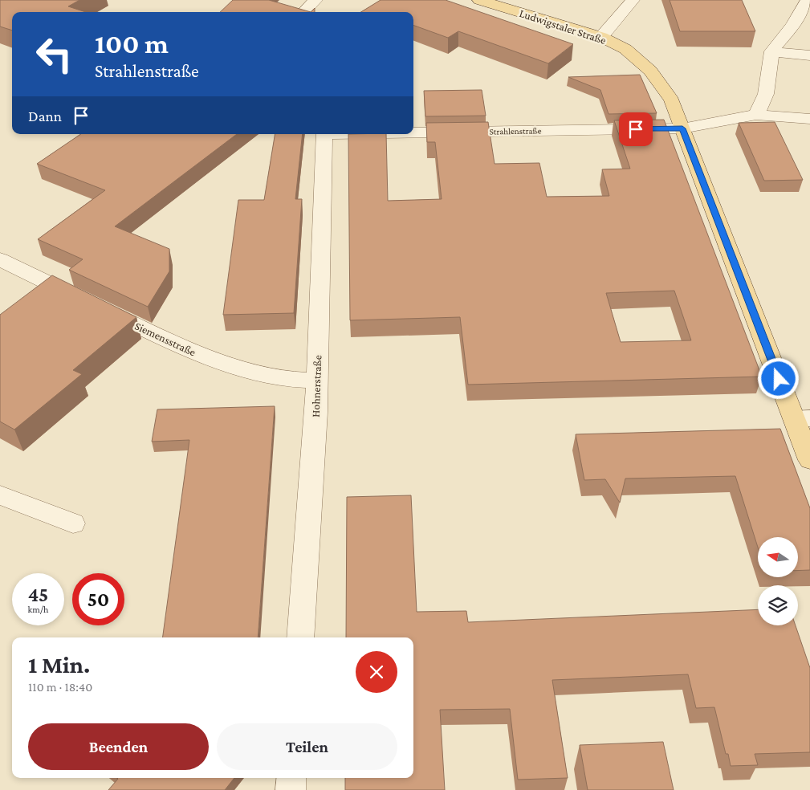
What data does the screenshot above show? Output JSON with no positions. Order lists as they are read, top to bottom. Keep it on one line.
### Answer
{"streets":{"main road":["Ludwigstaler Straße"],"street":["Strahlenstraße","Siemensstraße","Hohnerstraße"]},"crossings":[["Ludwigstaler Straße","Strahlenstraße"],["Siemensstraße","Hohnerstraße"]],"north":"left","page":{"turn":["100 m","Strahlenstraße"],"then":"Dann","speed":"45 km/h","limit":"50","heading":["1 Min.","110 m · 18:40"],"buttons":["Beenden","Teilen"]}}
